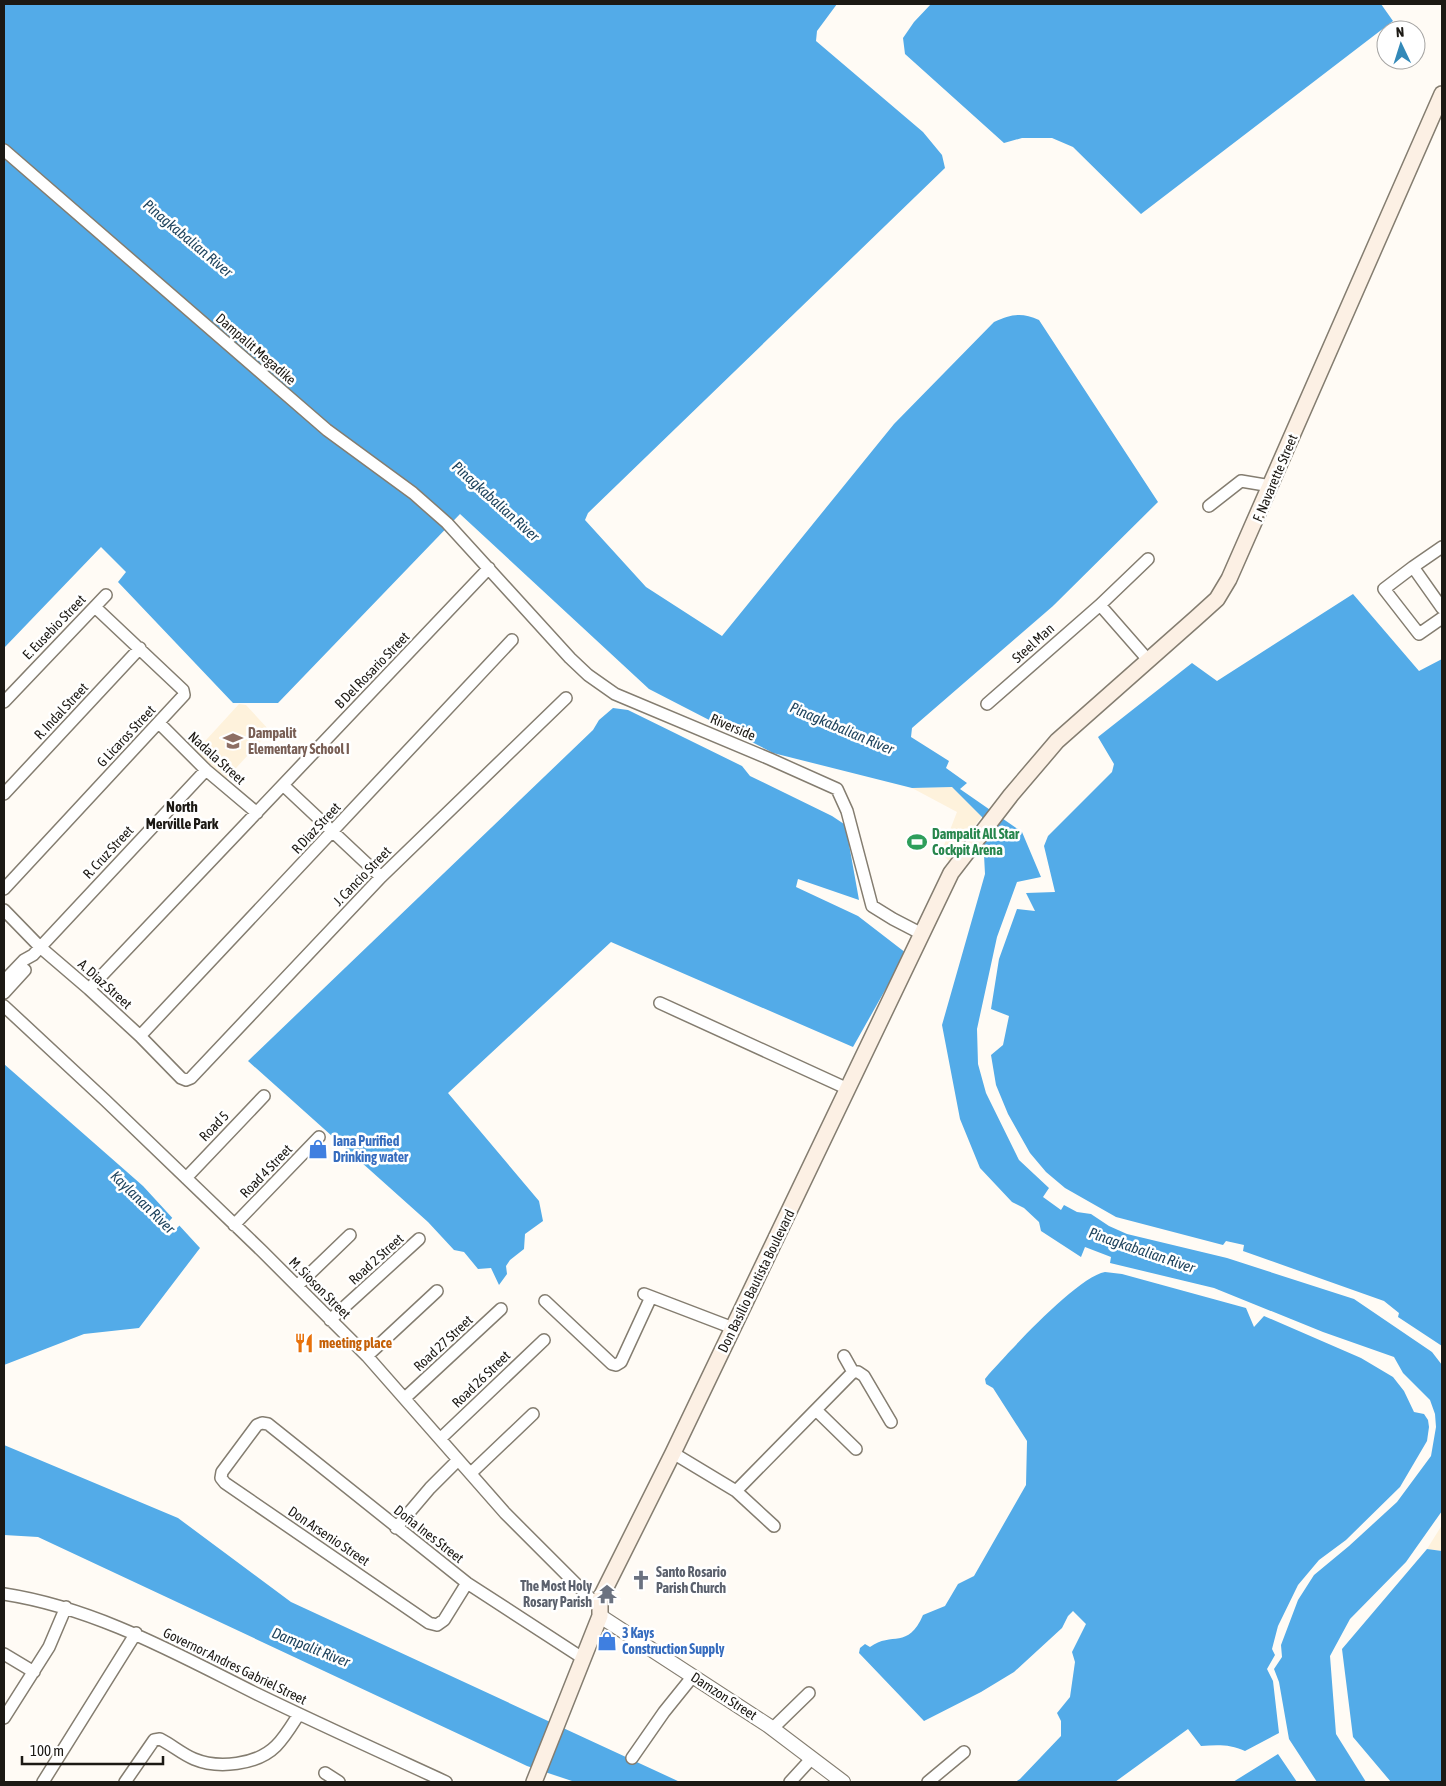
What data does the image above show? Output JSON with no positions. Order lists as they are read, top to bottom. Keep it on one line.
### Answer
{"streets":{"main road":["F. Navarette Street","Don Basilio Bautista Boulevard"],"street":["Dampalit Megadike","E. Eusebio Street","Steel Man","B Del Rosario Street","R. Indal Street","Riverside","G Licaros Street","Nadala Street","R Diaz Street","R. Cruz Street","J. Cancio Street","A. Diaz Street","Road 5","Road 4 Street","Road 2 Street","M. Sioson Street","Road 27 Street","Road 26 Street","Doña Ines Street","Don Arsenio Street","Governor Andres Gabriel Street","Damzon Street"]},"crossings":[["Dampalit Megadike","B Del Rosario Street"],["Dampalit Megadike","Riverside"],["F. Navarette Street","Don Basilio Bautista Boulevard"],["E. Eusebio Street","G Licaros Street"],["B Del Rosario Street","Riverside"],["B Del Rosario Street","Nadala Street"],["B Del Rosario Street","A. Diaz Street"],["R. Indal Street","G Licaros Street"],["Riverside","Don Basilio Bautista Boulevard"],["G Licaros Street","Nadala Street"],["Nadala Street","R. Cruz Street"],["R Diaz Street","A. Diaz Street"],["R. Cruz Street","A. Diaz Street"],["J. Cancio Street","A. Diaz Street"],["Road 5","M. Sioson Street"],["Road 4 Street","M. Sioson Street"],["Road 2 Street","M. Sioson Street"],["Don Basilio Bautista Boulevard","M. Sioson Street"],["Don Basilio Bautista Boulevard","Doña Ines Street"],["Don Basilio Bautista Boulevard","Damzon Street"],["M. Sioson Street","Road 27 Street"],["M. Sioson Street","Road 26 Street"],["M. Sioson Street","Damzon Street"],["Doña Ines Street","Don Arsenio Street"]],"districts":["North Merville Park"],"water":["Pinagkabalian River","Kaylanan River","Dampalit River"],"places":{"school or university":["Dampalit Elementary School I"],"sports":["Dampalit All Star Cockpit Arena"],"shop":["Iana Purified Drinking water","3 Kays Construction Supply"],"restaurant":["meeting place"],"church":["Santo Rosario Parish Church"],"temple":["The Most Holy Rosary Parish"]},"scale_bar":"100 m","north":"top"}
